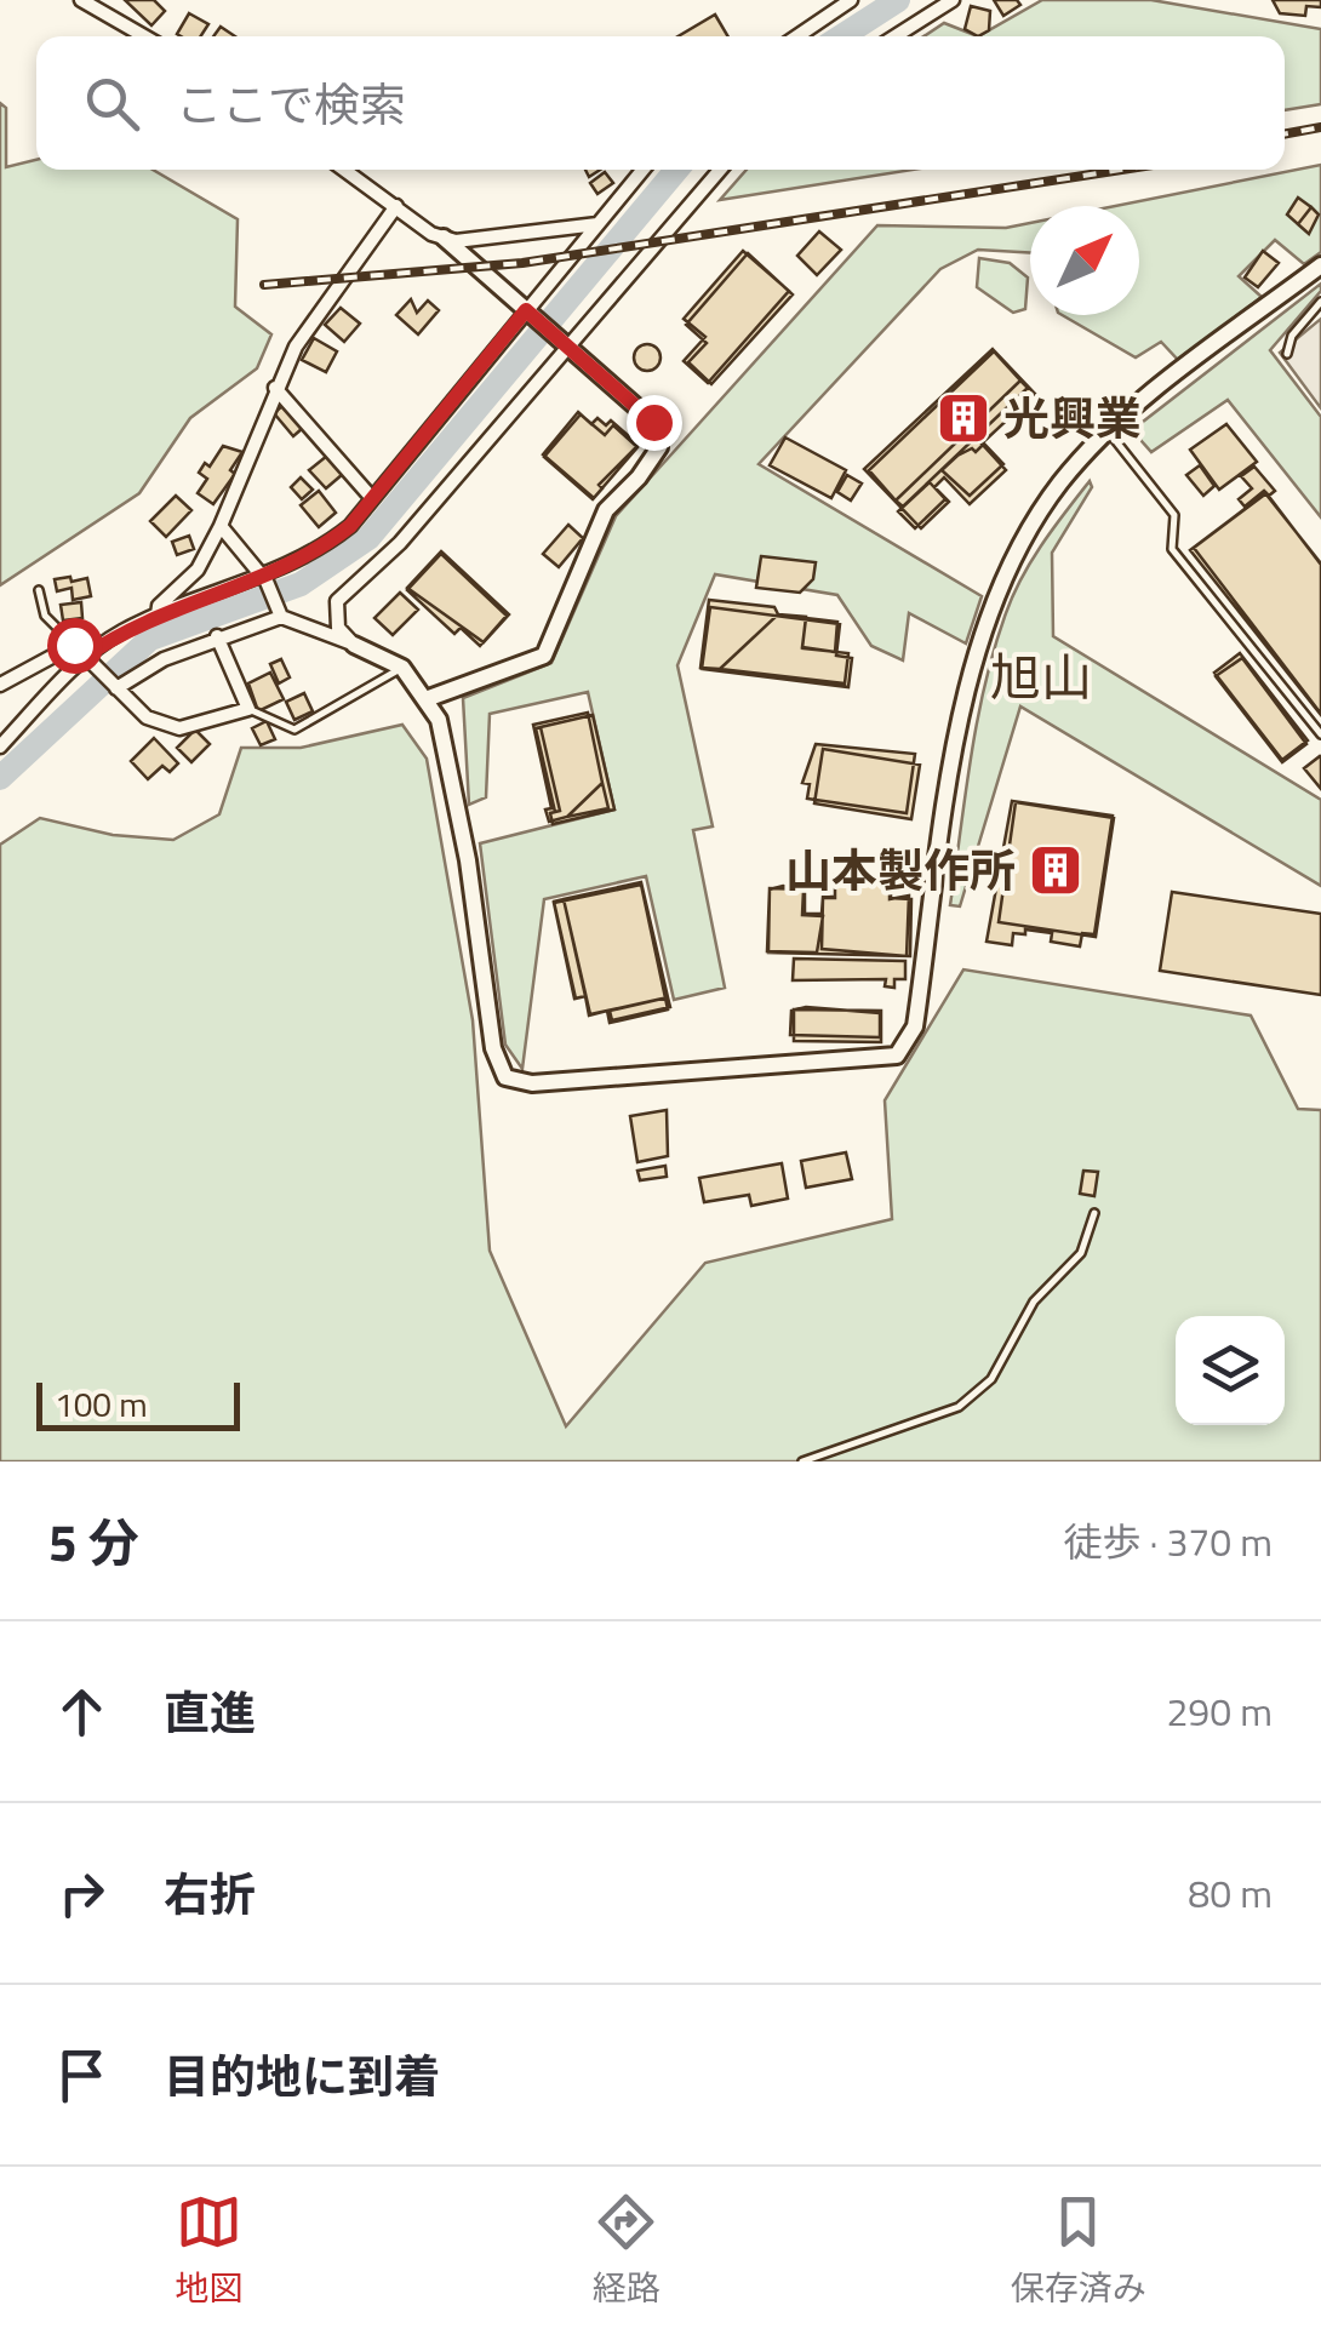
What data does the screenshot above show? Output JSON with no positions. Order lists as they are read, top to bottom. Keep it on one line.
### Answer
{"districts":["旭山"],"places":{"building":["光興業","山本製作所"]},"scale_bar":"100 m","north":"top right","page":{"search":"ここで検索","scale":"100 m","heading":["5 分","徒歩 · 370 m"],"list":[["直進","290 m"],["右折","80 m"],"目的地に到着"],"nav":["地図","経路","保存済み"]}}
